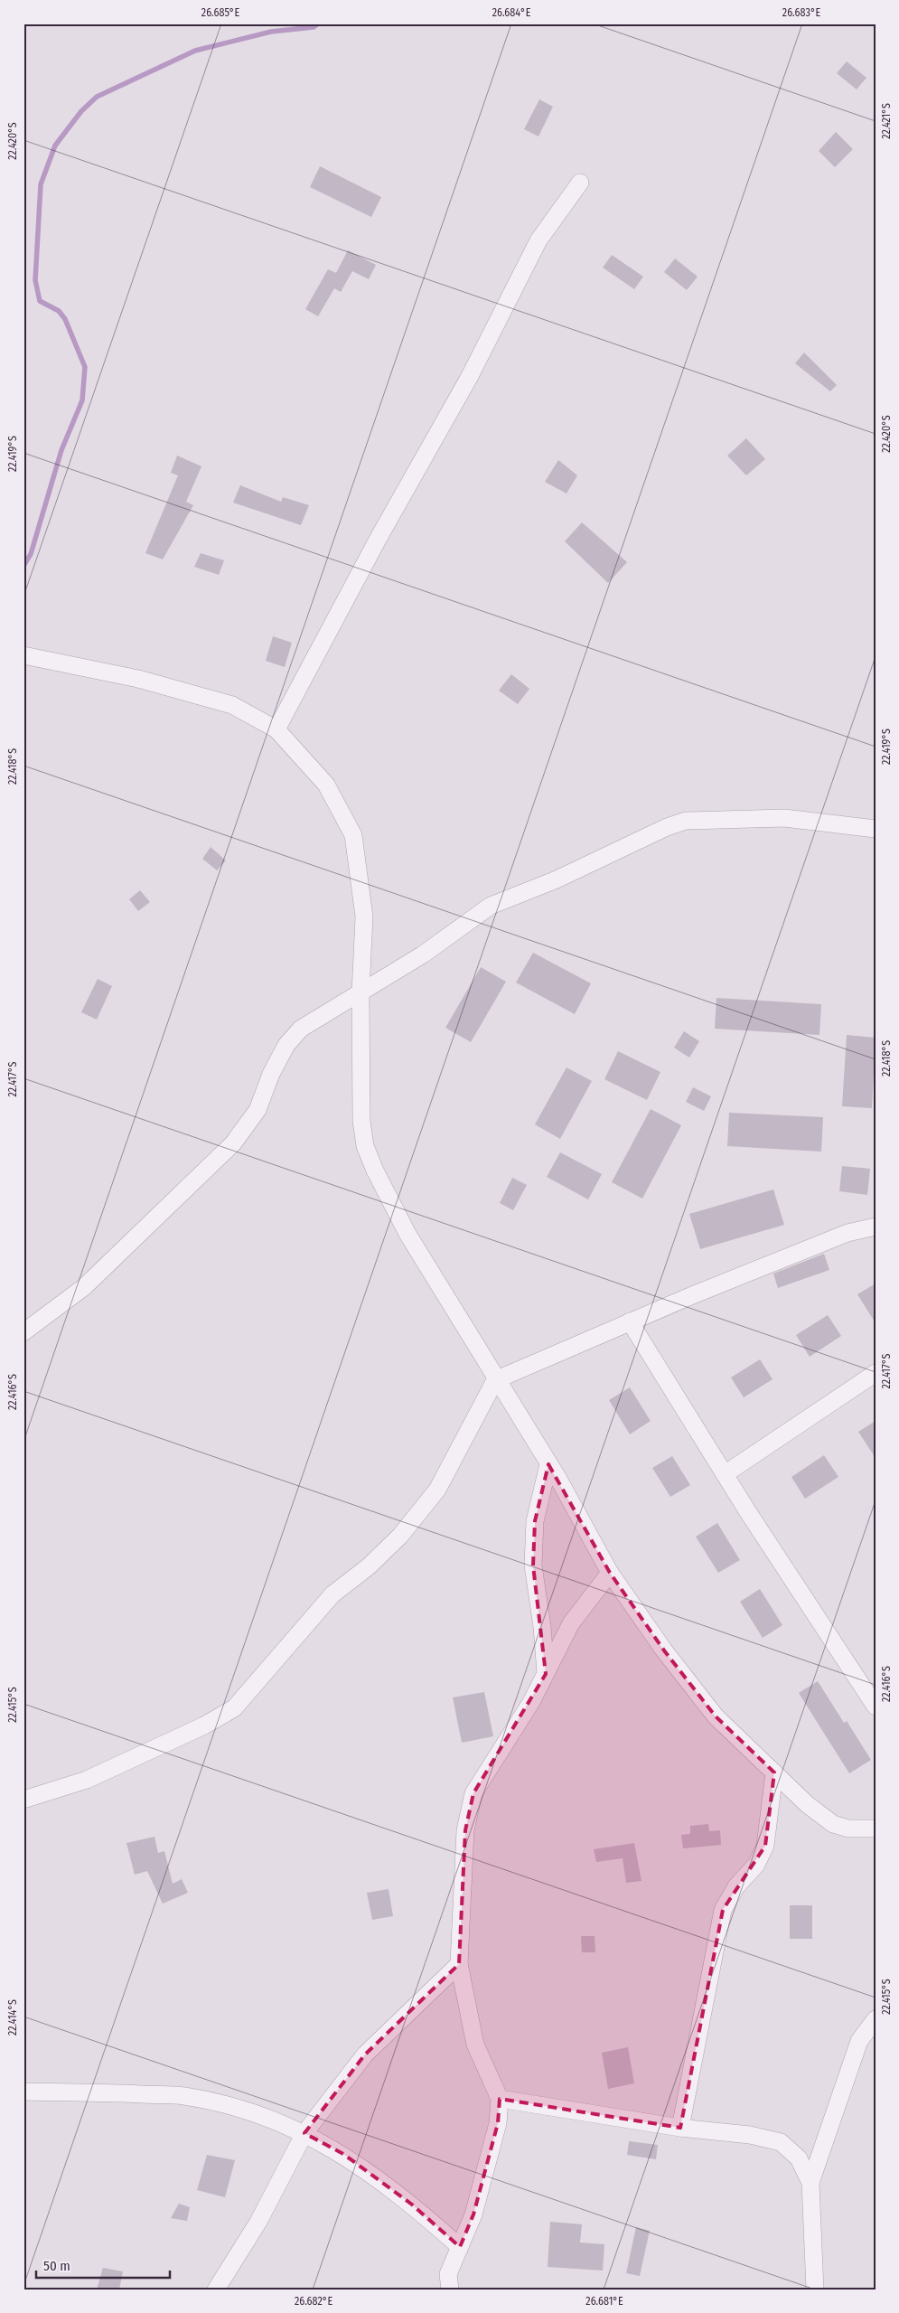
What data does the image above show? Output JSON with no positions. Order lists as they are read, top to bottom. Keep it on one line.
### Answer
{"scale_bar":"50 m","coordinates":["26.685°E","26.684°E","26.683°E","22.421°S","22.420°S","22.419°S","22.418°S","22.417°S","22.416°S","22.415°S","22.414°S","26.682°E","26.681°E"]}
